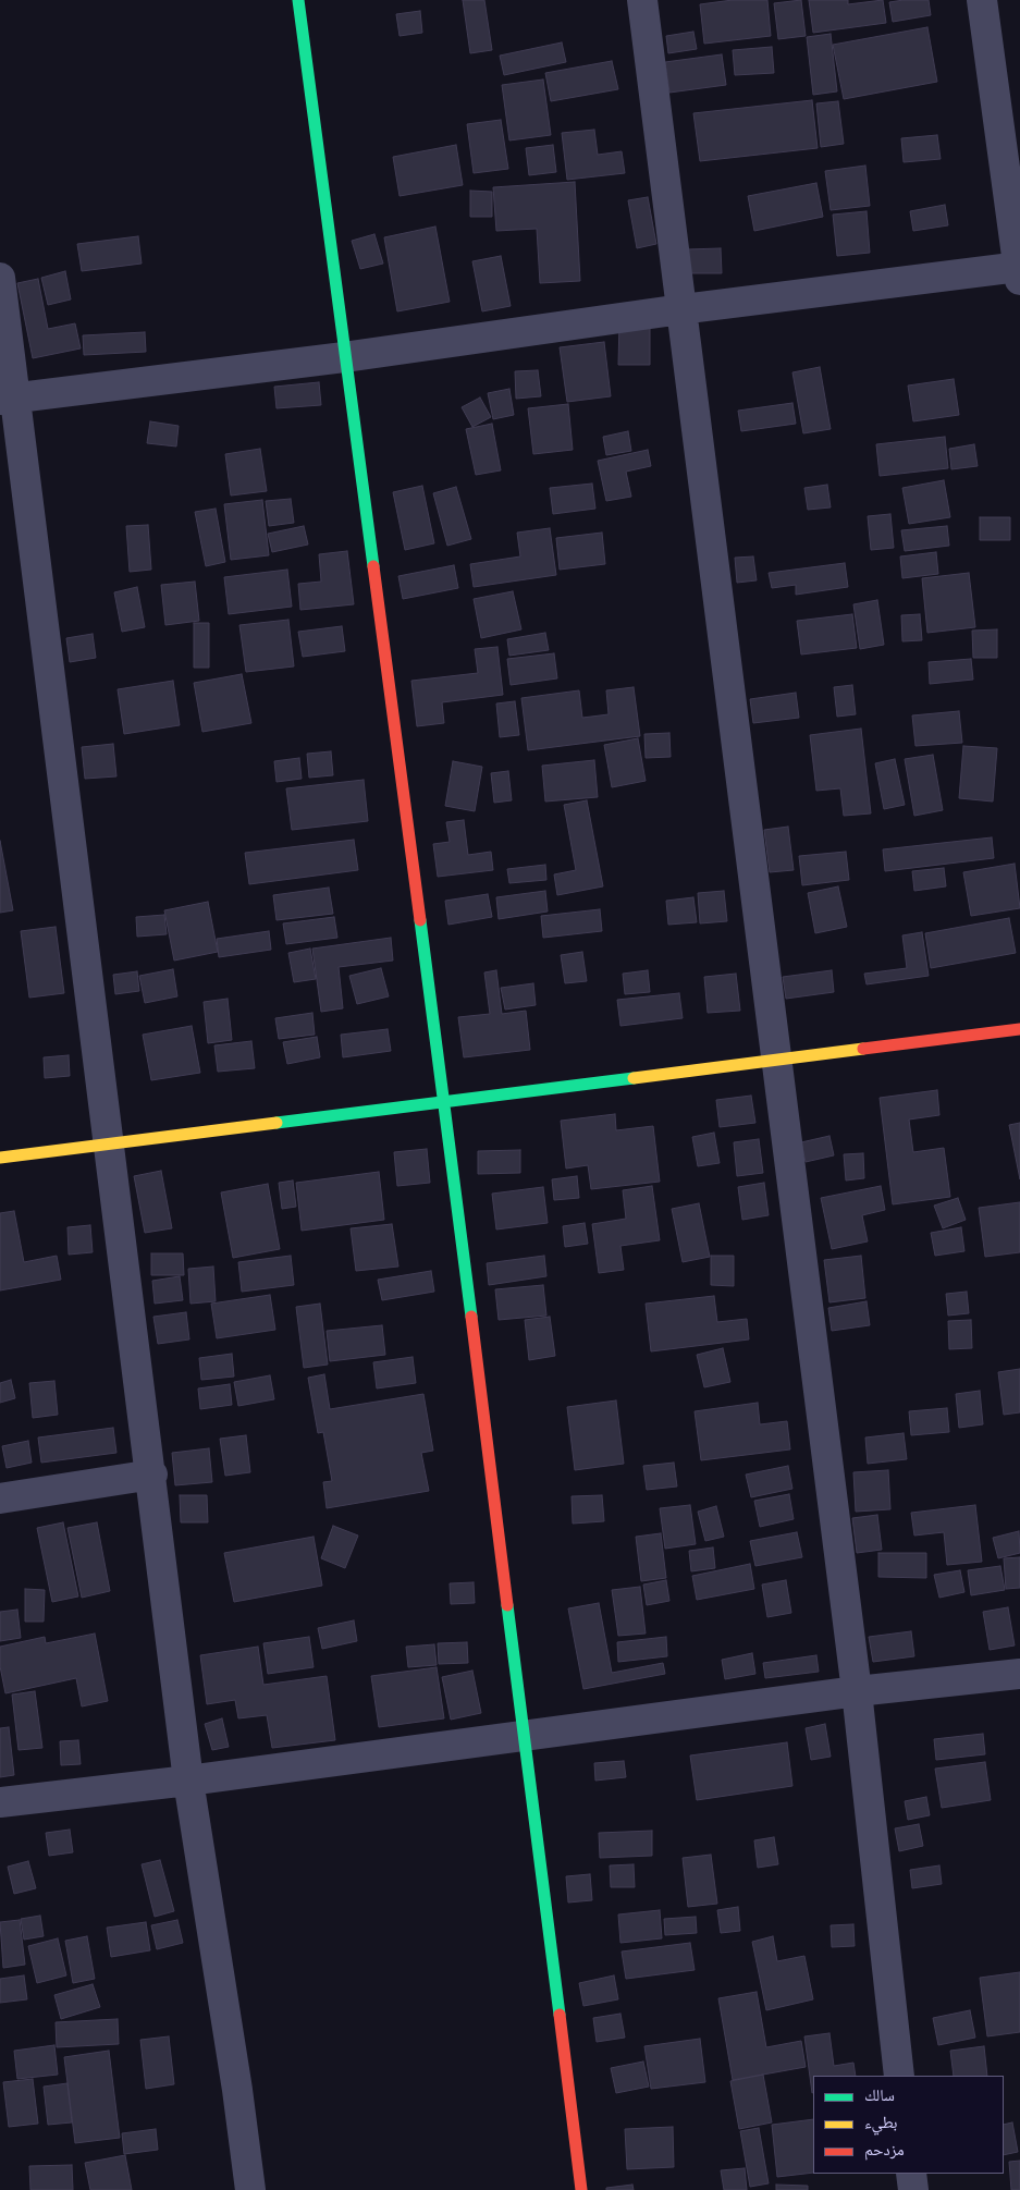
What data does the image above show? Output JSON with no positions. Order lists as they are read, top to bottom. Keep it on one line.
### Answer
{"legend":["سالك","بطيء","مزدحم"]}
